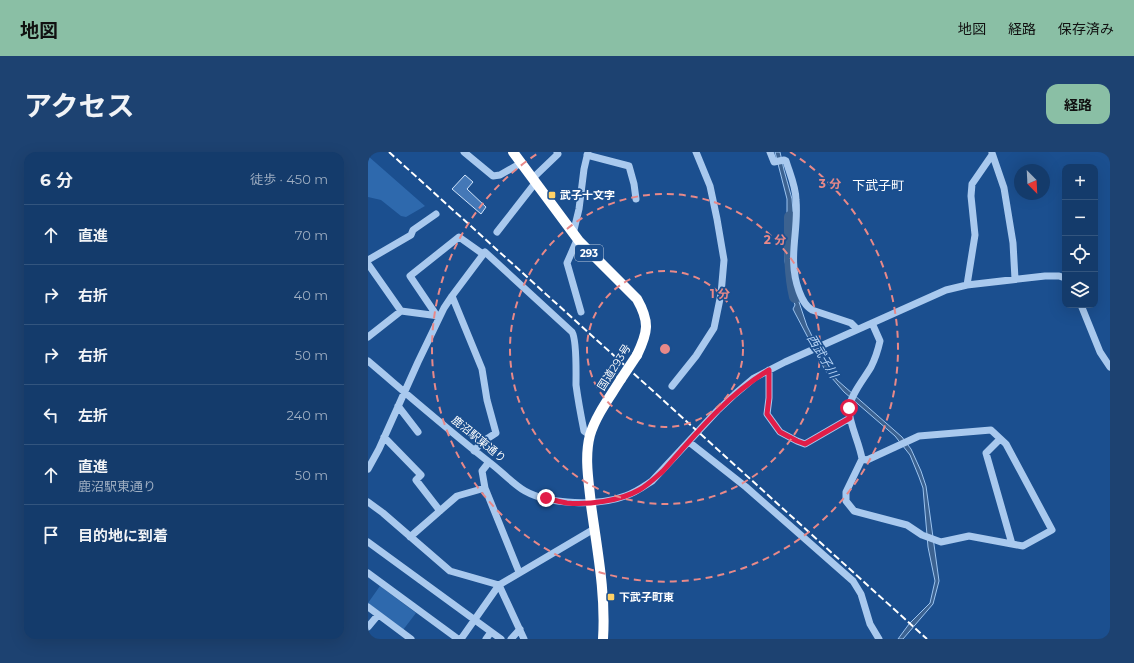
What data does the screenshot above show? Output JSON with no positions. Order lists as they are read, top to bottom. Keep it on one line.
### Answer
{"streets":{"highway":["293","国道293号"],"street":["鹿沼駅東通り"]},"crossings":[["国道293号","鹿沼駅東通り"]],"districts":["下武子町"],"water":["西武子川"],"places":{"transit":["武子十文字","下武子町東"]},"north":"bottom right","page":{"header":"地図","nav":["地図","経路","保存済み"],"title":"アクセス","buttons":"経路","heading":["6 分","徒歩 · 450 m"],"map_buttons":["+","−"],"list":[["直進","70 m"],["右折","40 m"],["右折","50 m"],["左折","240 m"],["直進","鹿沼駅東通り","50 m"],"目的地に到着"]},"rings":["3 分","2 分","1 分"]}
